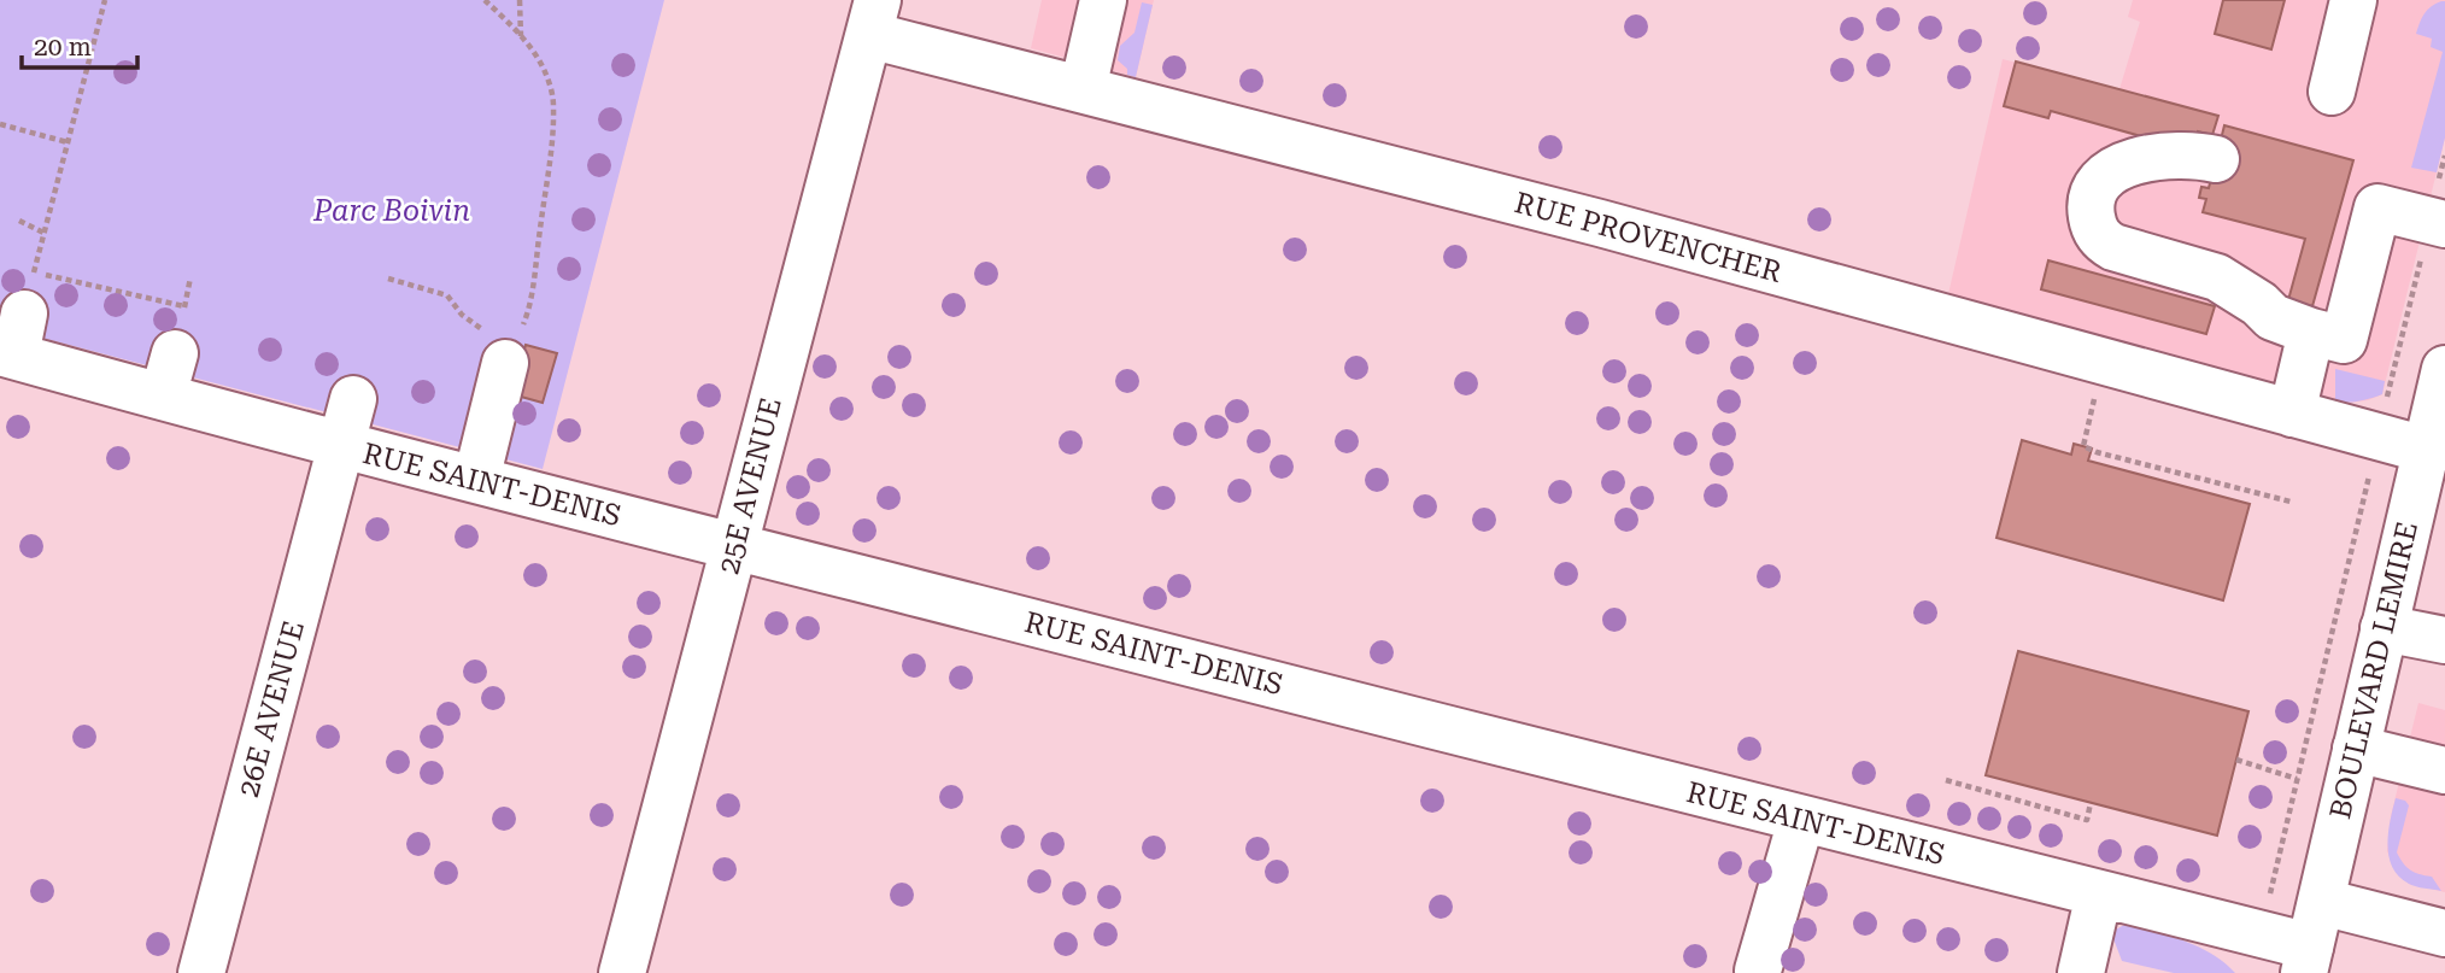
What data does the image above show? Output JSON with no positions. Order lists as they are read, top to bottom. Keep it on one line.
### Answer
{"streets":{"street":["RUE PROVENCHER","RUE SAINT-DENIS","25E AVENUE","BOULEVARD LEMIRE","26E AVENUE"]},"crossings":[["RUE PROVENCHER","25E AVENUE"],["RUE PROVENCHER","BOULEVARD LEMIRE"],["RUE SAINT-DENIS","25E AVENUE"],["RUE SAINT-DENIS","BOULEVARD LEMIRE"],["RUE SAINT-DENIS","26E AVENUE"]],"parks":["Parc Boivin"],"scale_bar":"20 m"}
